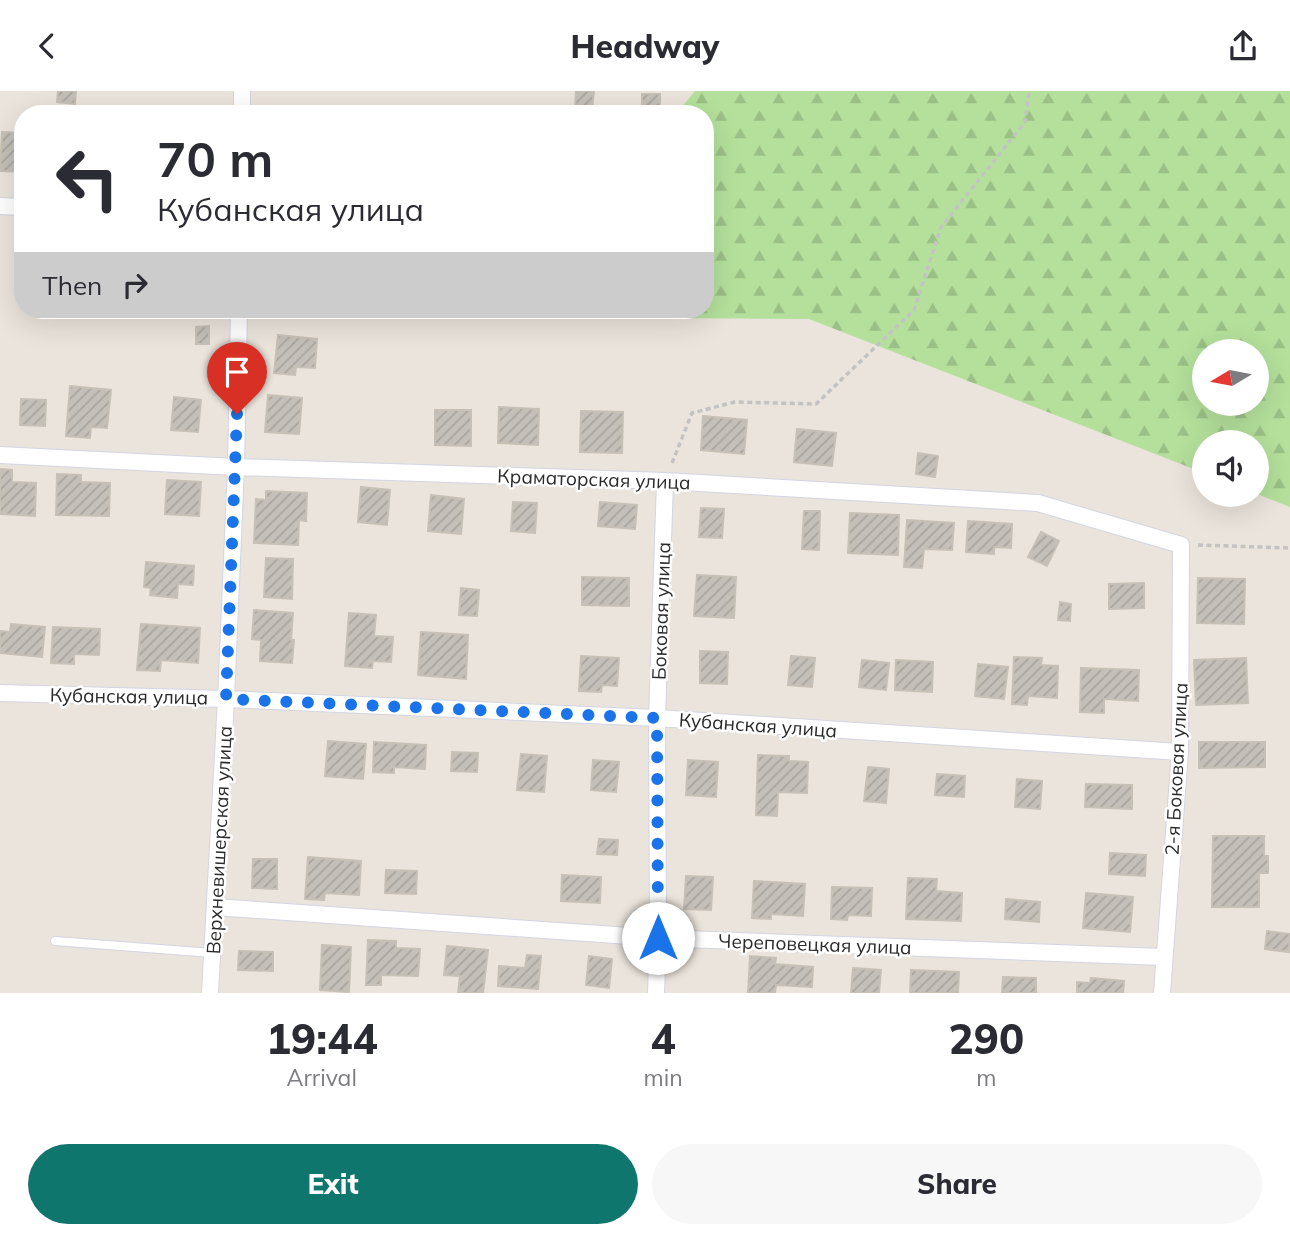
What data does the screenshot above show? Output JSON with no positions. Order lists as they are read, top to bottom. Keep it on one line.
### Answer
{"streets":{"street":["Краматорская улица","Боковая улица","Кубанская улица","2-я Боковая улица","Верхневишерская улица","Череповецкая улица"]},"crossings":[["Краматорская улица","Боковая улица"],["Краматорская улица","2-я Боковая улица"],["Краматорская улица","Верхневишерская улица"],["Боковая улица","Кубанская улица"],["Боковая улица","Череповецкая улица"],["Кубанская улица","2-я Боковая улица"],["Кубанская улица","Верхневишерская улица"],["2-я Боковая улица","Череповецкая улица"],["Верхневишерская улица","Череповецкая улица"]],"north":"left","page":{"header":"Headway","turn":["70 m","Кубанская улица"],"then":"Then","eta":["19:44","Arrival","4","min","290","m"],"buttons":["Exit","Share"]}}
